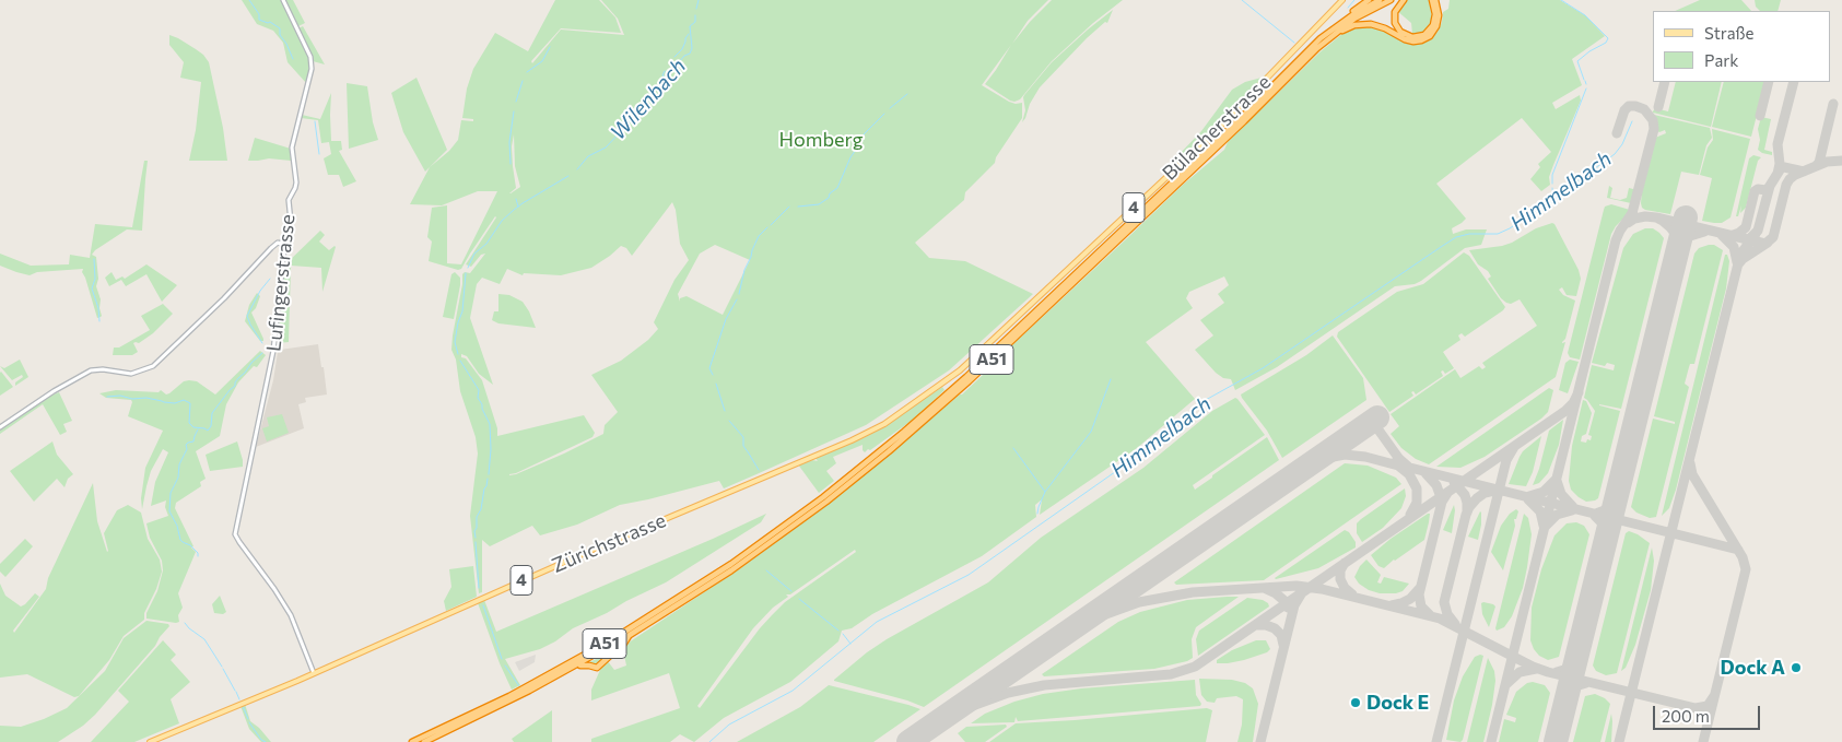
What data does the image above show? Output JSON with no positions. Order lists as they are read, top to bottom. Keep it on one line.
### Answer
{"streets":{"highway":["A51"],"main road":["Bülacherstrasse","4","Zürichstrasse"],"street":["Lufingerstrasse"]},"crossings":[["Bülacherstrasse","Zürichstrasse"],["Lufingerstrasse","Zürichstrasse"]],"water":["Wilenbach","Himmelbach"],"parks":["Homberg"],"places":["Dock A","Dock E"],"legend":["Straße","Park"],"scale_bar":"200 m"}
